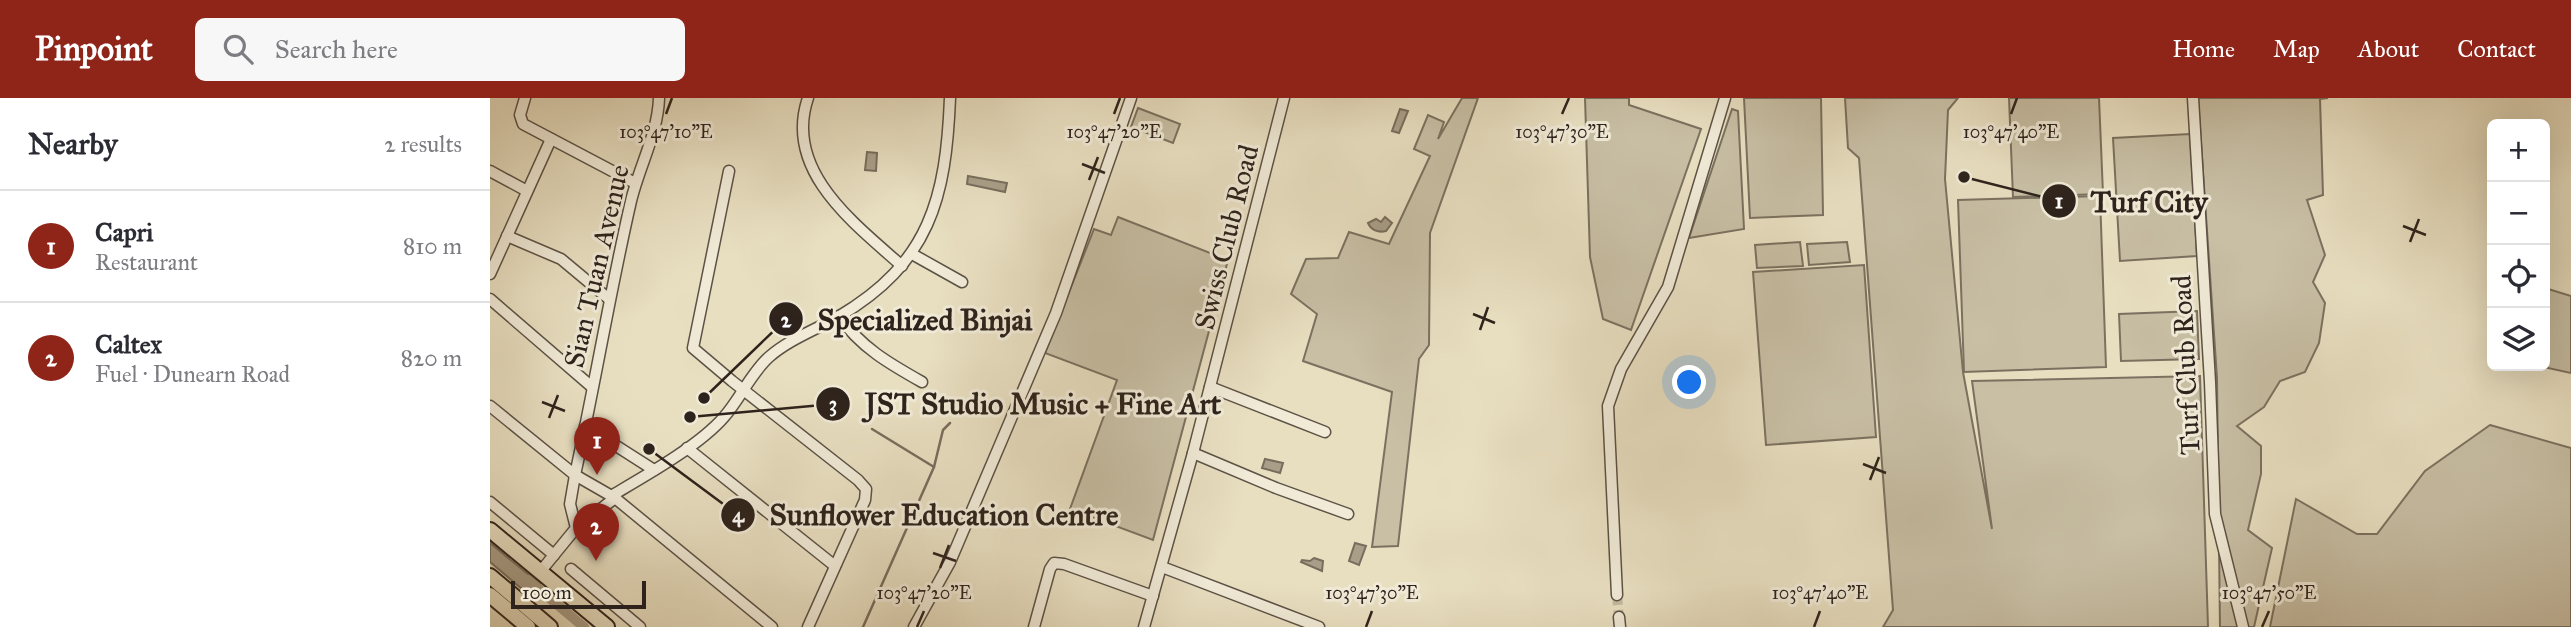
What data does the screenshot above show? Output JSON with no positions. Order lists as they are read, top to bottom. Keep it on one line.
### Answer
{"streets":{"street":["Swiss Club Road","Sian Tuan Avenue","Turf Club Road"]},"places":["Turf City","Specialized Binjai","JST Studio Music + Fine Art","Sunflower Education Centre"],"scale_bar":"100 m","page":{"header":"Pinpoint","search":"Search here","nav":["Home","Map","About","Contact"],"heading":["Nearby","2 results"],"map_buttons":["+","−"],"list":[{"mark":"1","name":"Capri","note":"Restaurant","value":"810 m"},{"mark":"2","name":"Caltex","note":"Fuel · Dunearn Road","value":"820 m"}],"pins":["1","2"],"scale":"100 m"},"coordinates":["103°47'10\"E","103°47'20\"E","103°47'30\"E","103°47'40\"E","103°47'50\"E"]}
